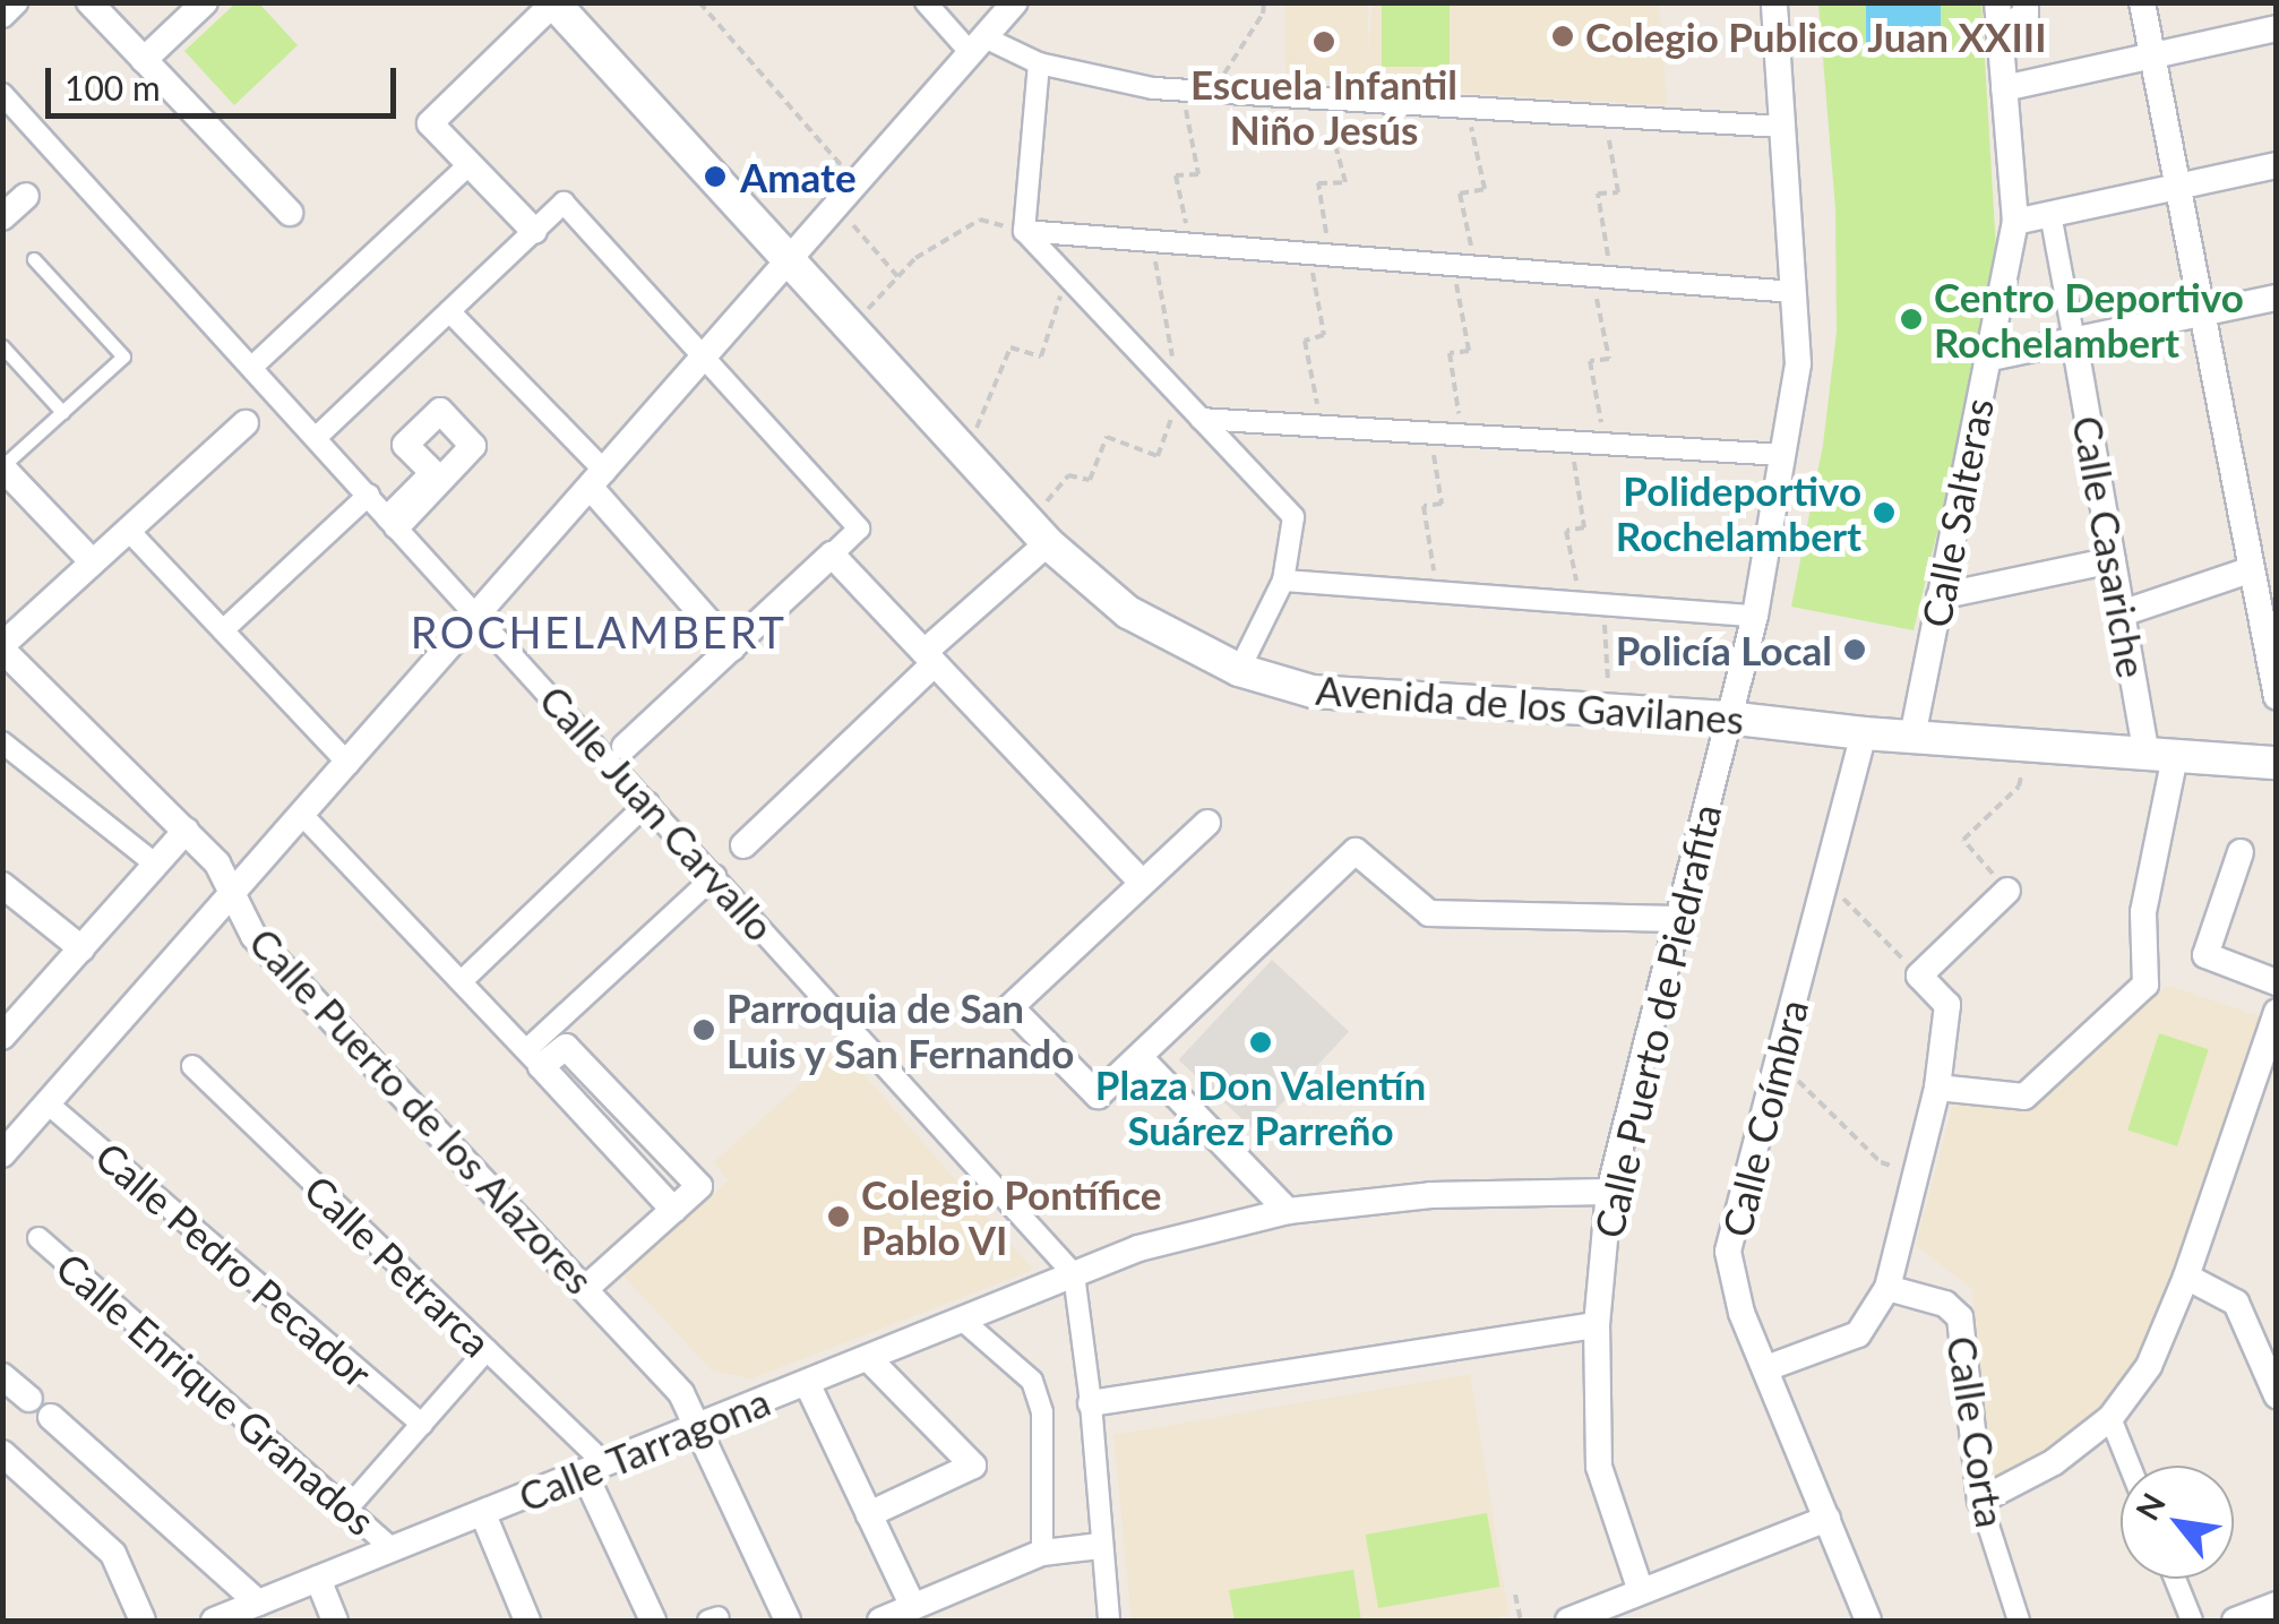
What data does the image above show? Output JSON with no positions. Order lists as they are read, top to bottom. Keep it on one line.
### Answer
{"streets":{"street":["Calle Salteras","Calle Casariche","Avenida de los Gavilanes","Calle Juan Carvallo","Calle Puerto de Piedrafita","Calle Puerto de los Alazores","Calle Coímbra","Calle Pedro Pecador","Calle Petrarca","Calle Enrique Granados","Calle Corta","Calle Tarragona"]},"crossings":[["Calle Salteras","Avenida de los Gavilanes"],["Calle Casariche","Avenida de los Gavilanes"],["Avenida de los Gavilanes","Calle Puerto de Piedrafita"],["Avenida de los Gavilanes","Calle Coímbra"],["Calle Juan Carvallo","Calle Tarragona"],["Calle Puerto de Piedrafita","Calle Tarragona"],["Calle Puerto de los Alazores","Calle Tarragona"],["Calle Petrarca","Calle Tarragona"],["Calle Enrique Granados","Calle Tarragona"]],"districts":["ROCHELAMBERT"],"places":["Colegio Publico Juan XXIII","Escuela Infantil Niño Jesús","Amate","Centro Deportivo Rochelambert","Polideportivo Rochelambert","Policía Local","Parroquia de San Luis y San Fernando","Plaza Don Valentín Suárez Parreño","Colegio Pontífice Pablo VI"],"scale_bar":"100 m","north":"top left"}
